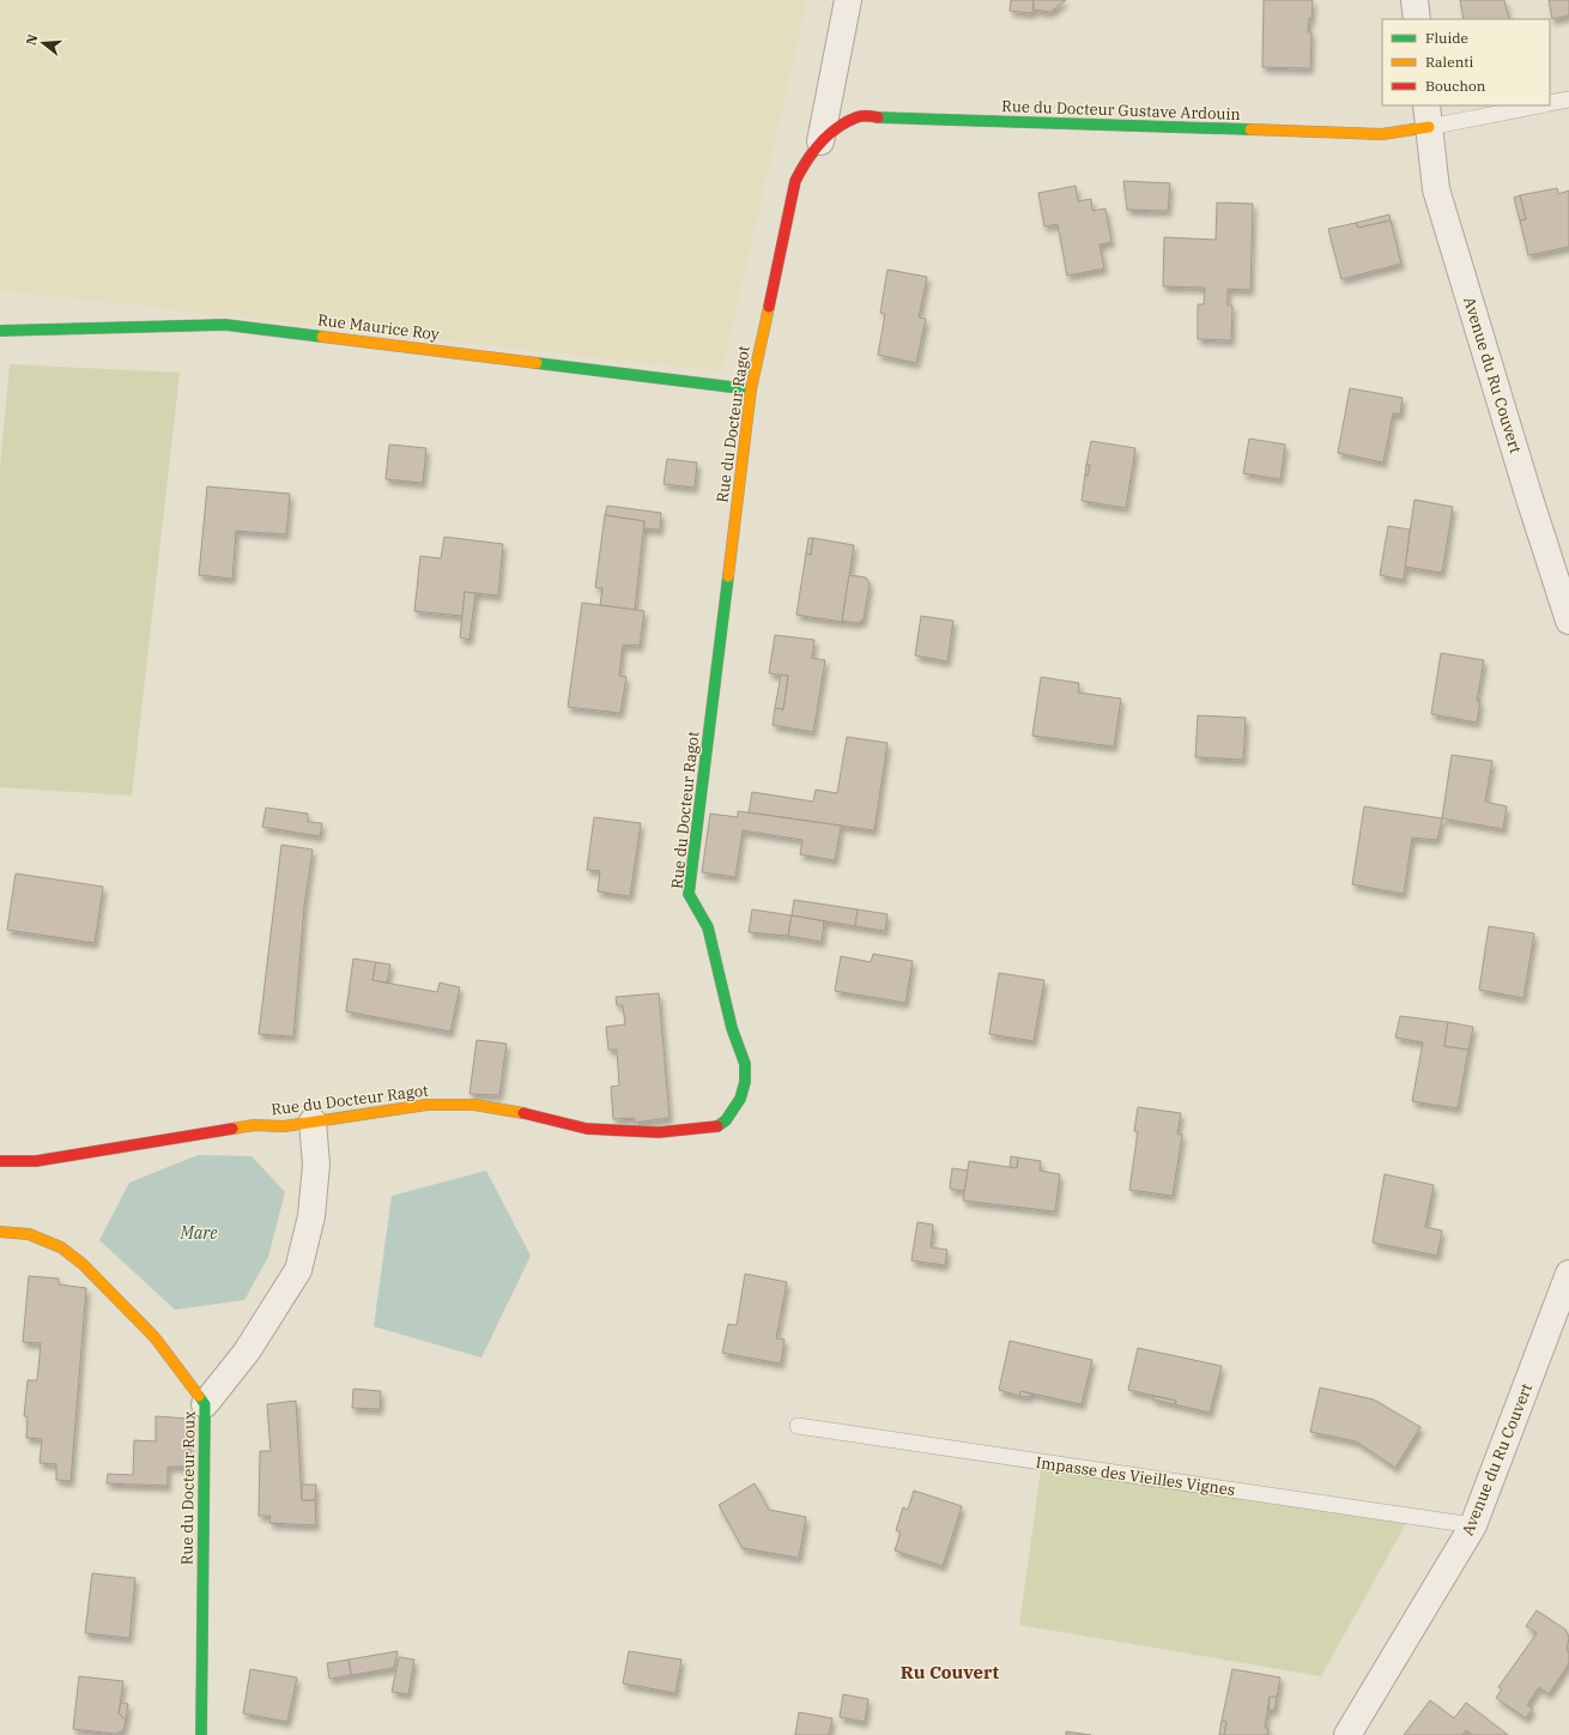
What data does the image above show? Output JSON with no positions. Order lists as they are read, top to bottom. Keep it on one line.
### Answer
{"streets":{"street":["Rue du Docteur Gustave Ardouin","Rue Maurice Roy","Avenue du Ru Couvert","Rue du Docteur Ragot","Rue du Docteur Roux"],"lane":["Impasse des Vieilles Vignes"]},"crossings":[["Rue du Docteur Gustave Ardouin","Avenue du Ru Couvert"],["Rue du Docteur Gustave Ardouin","Rue du Docteur Ragot"],["Rue Maurice Roy","Rue du Docteur Ragot"],["Avenue du Ru Couvert","Impasse des Vieilles Vignes"]],"districts":["Ru Couvert"],"water":["Mare"],"legend":["Fluide","Ralenti","Bouchon"],"north":"left"}
